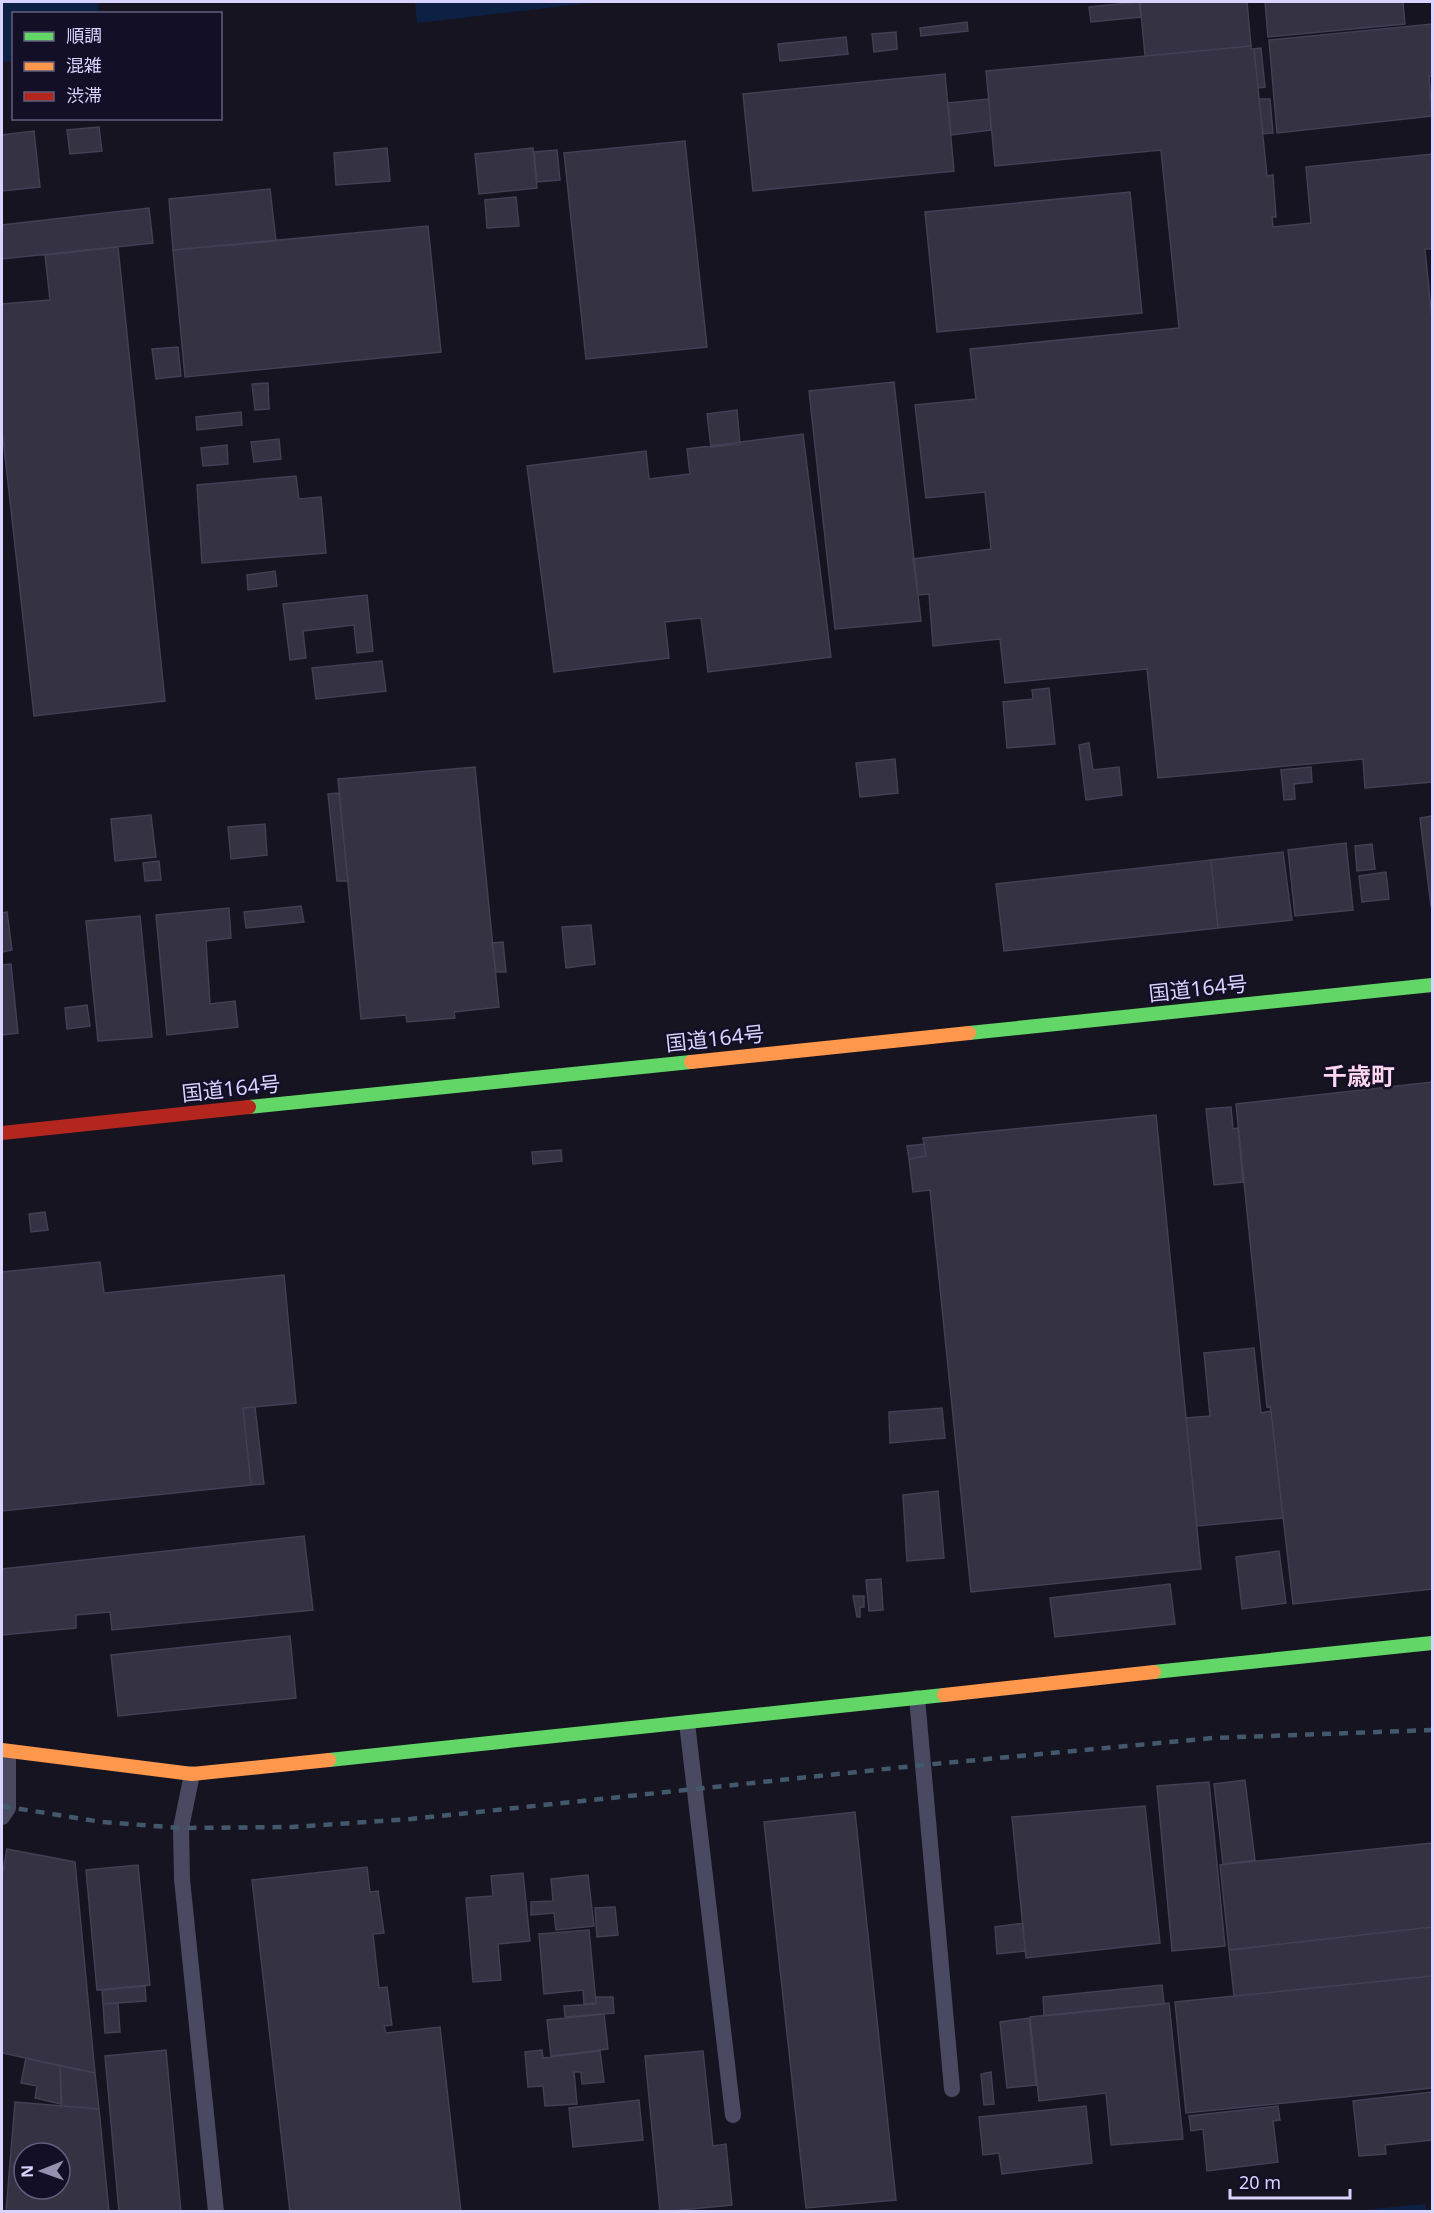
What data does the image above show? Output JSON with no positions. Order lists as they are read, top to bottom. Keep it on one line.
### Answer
{"streets":{"main road":["国道164号"]},"districts":["千歳町"],"legend":["順調","混雑","渋滞"],"scale_bar":"20 m","north":"left"}
